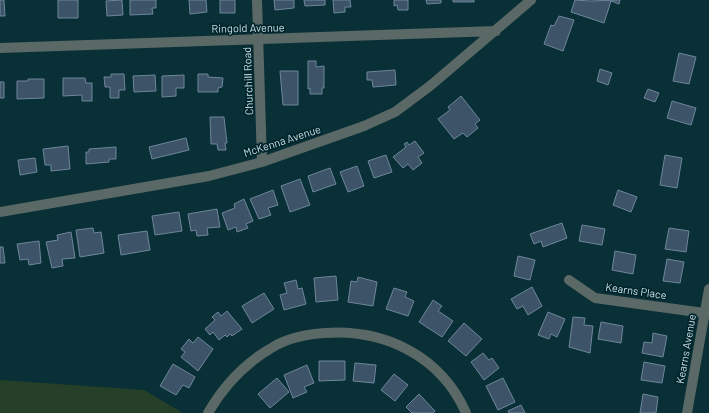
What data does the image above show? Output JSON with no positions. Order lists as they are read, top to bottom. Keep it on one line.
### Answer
{"streets":{"street":["Ringold Avenue","Churchill Road","McKenna Avenue","Kearns Place","Kearns Avenue"]},"crossings":[["Ringold Avenue","Churchill Road"],["Ringold Avenue","McKenna Avenue"],["Churchill Road","McKenna Avenue"],["Kearns Place","Kearns Avenue"]]}
